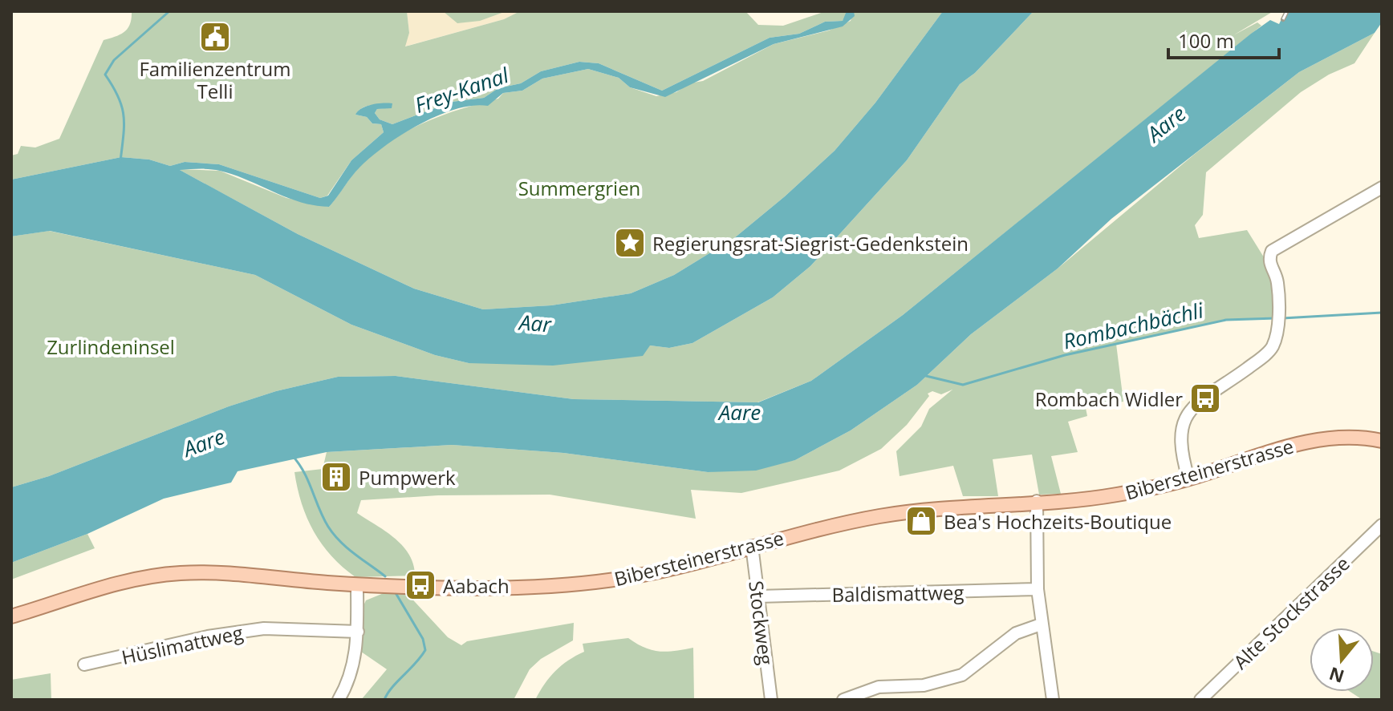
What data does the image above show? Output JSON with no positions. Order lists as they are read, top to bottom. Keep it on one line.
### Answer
{"streets":{"main road":["Bibersteinerstrasse"],"street":["Baldismattweg","Alte Stockstrasse","Stockweg","Hüslimattweg"]},"crossings":[["Bibersteinerstrasse","Stockweg"],["Baldismattweg","Stockweg"]],"water":["Frey-Kanal","Aare","Aar","Rombachbächli"],"parks":["Summergrien","Zurlindeninsel"],"places":{"public building":["Familienzentrum Telli"],"place":["Regierungsrat-Siegrist-Gedenkstein"],"bus stop":["Rombach Widler","Aabach"],"building":["Pumpwerk"],"shop":["Bea's Hochzeits-Boutique"]},"scale_bar":"100 m","north":"bottom"}
